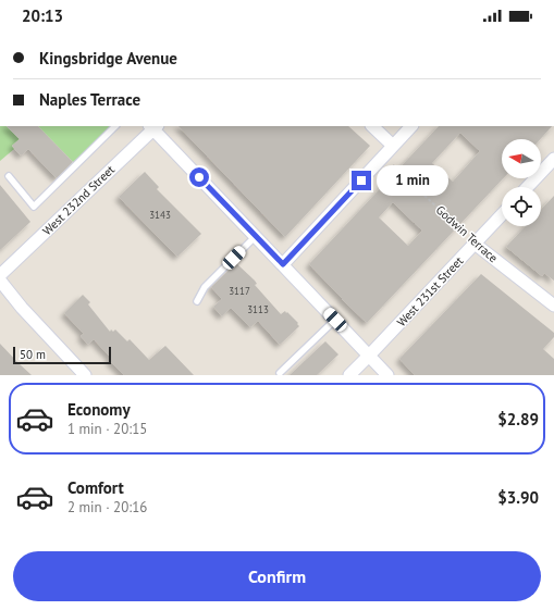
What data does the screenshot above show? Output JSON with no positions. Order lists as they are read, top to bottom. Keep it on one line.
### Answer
{"streets":{"street":["West 232nd Street","Godwin Terrace","West 231st Street"]},"crossings":[["Godwin Terrace","West 231st Street"]],"house_numbers":["3143","3117","3113"],"scale_bar":"50 m","north":"left","page":{"status":"20:13","banner":["Kingsbridge Avenue","Naples Terrace"],"bubble":"1 min","scale":"50 m","list":[{"name":"Economy","note":"1 min · 20:15","value":"$2.89"},{"name":"Comfort","note":"2 min · 20:16","value":"$3.90"}],"buttons":"Confirm"}}
